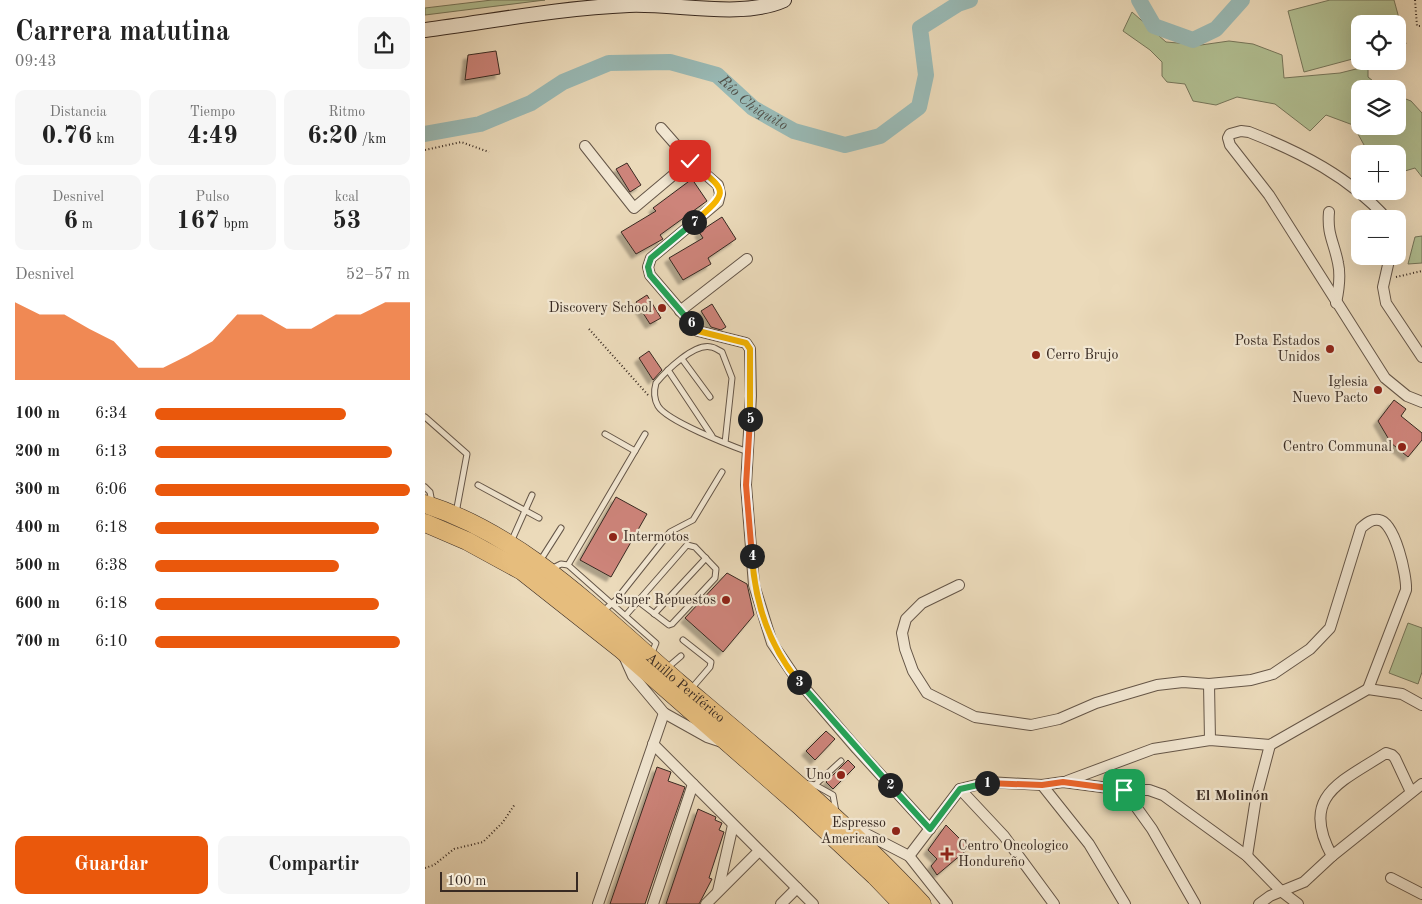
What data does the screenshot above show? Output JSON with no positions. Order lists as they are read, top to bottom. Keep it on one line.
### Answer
{"streets":{"highway":["Anillo Periférico"]},"districts":["El Molinón"],"water":["Río Chiquito"],"places":{"other":["Discovery School","Posta Estados Unidos","Cerro Brujo","Iglesia Nuevo Pacto","Centro Communal","Intermotos","Super Repuestos","Uno","Espresso Americano"],"health":["Centro Oncologico Hondureño"]},"scale_bar":"100 m","page":{"heading":["Carrera matutina","09:43"],"map_buttons":["+","−"],"stats":[["Distancia","0.76 km"],["Tiempo","4:49"],["Ritmo","6:20 /km"],["Desnivel","6 m"],["Pulso","167 bpm"],["kcal","53"]],"pins":["7","6","5","4","3","1","2"],"chart":["Desnivel","52–57 m"],"list":[{"name":"100 m","note":"6:34"},{"name":"200 m","note":"6:13"},{"name":"300 m","note":"6:06"},{"name":"400 m","note":"6:18"},{"name":"500 m","note":"6:38"},{"name":"600 m","note":"6:18"},{"name":"700 m","note":"6:10"}],"buttons":["Guardar","Compartir"],"scale":"100 m"}}
